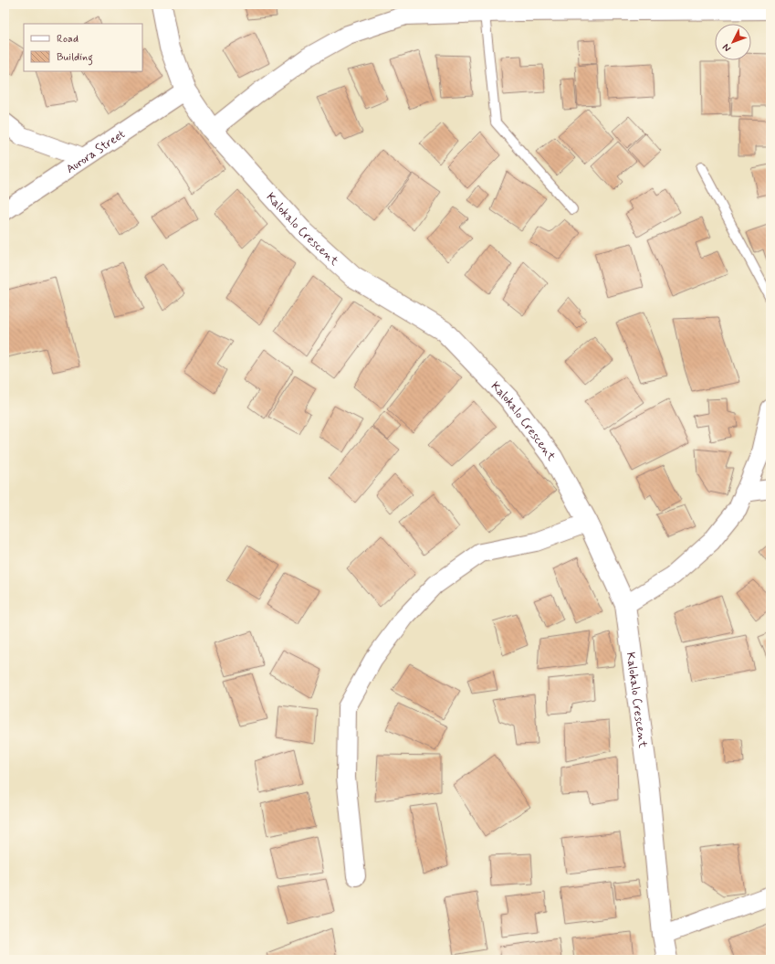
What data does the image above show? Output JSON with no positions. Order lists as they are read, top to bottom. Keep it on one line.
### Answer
{"streets":{"street":["Aurora Street","Kalokalo Crescent"]},"crossings":[["Aurora Street","Kalokalo Crescent"]],"legend":["Road","Building"],"north":"bottom left"}
